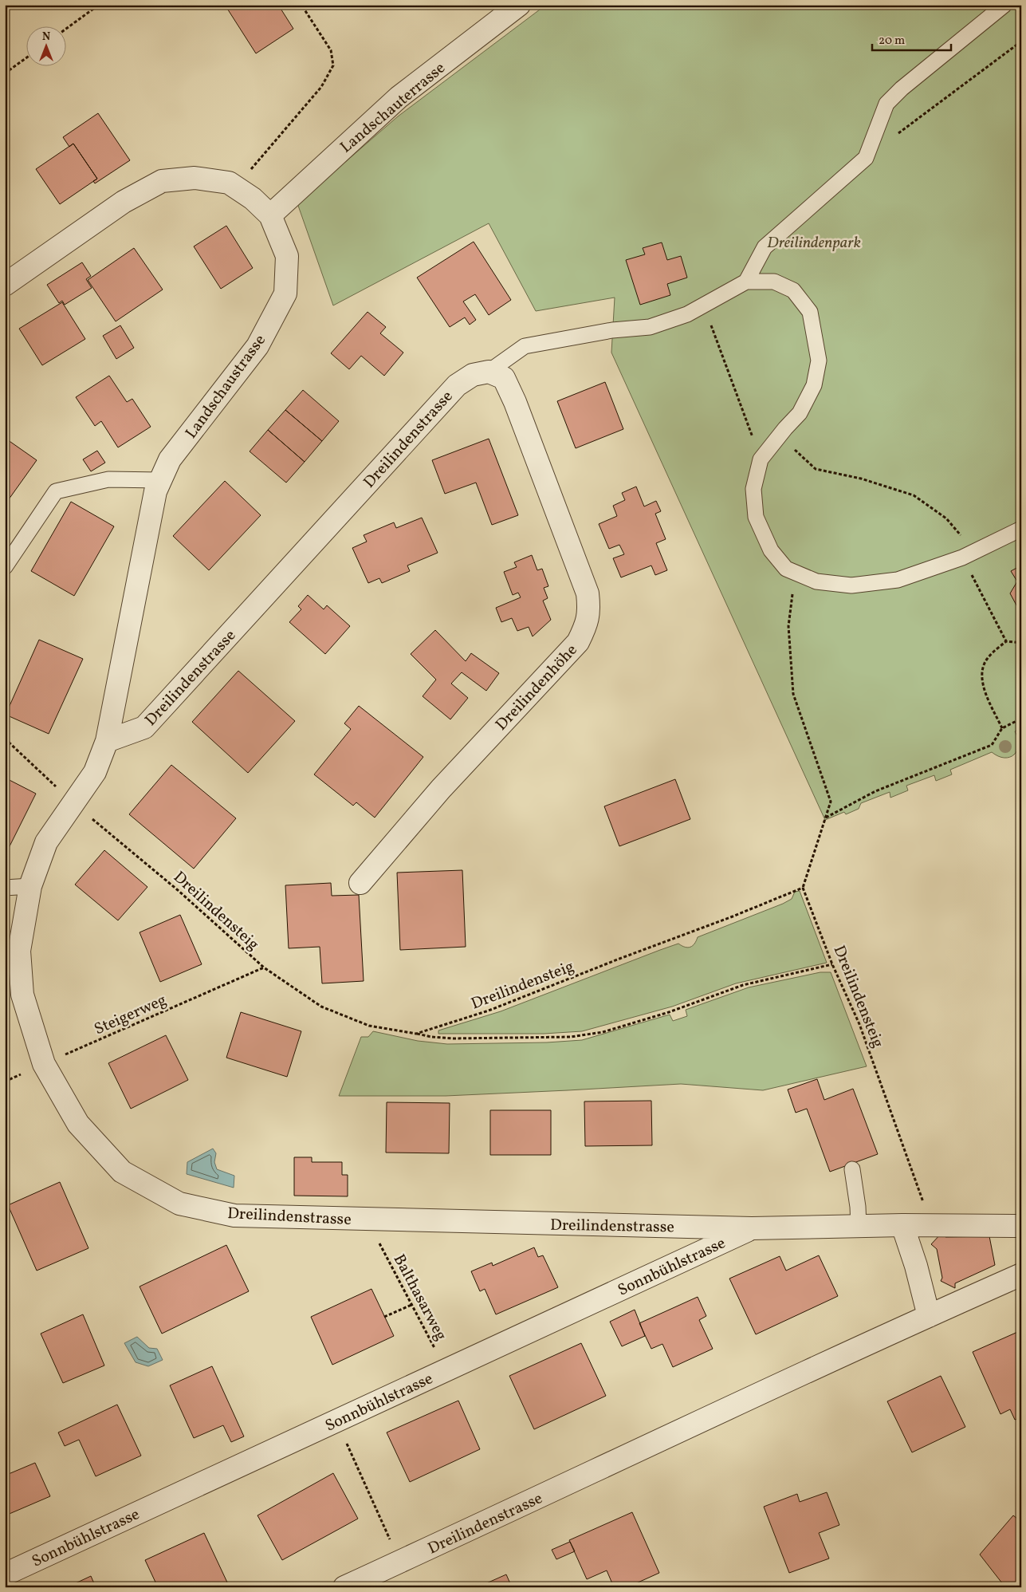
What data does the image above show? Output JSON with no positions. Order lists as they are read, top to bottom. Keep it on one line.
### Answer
{"streets":{"street":["Landschauterrasse","Landschaustrasse","Dreilindenstrasse","Dreilindenhöhe","Sonnbühlstrasse"],"path":["Dreilindensteig","Steigerweg","Balthasarweg"]},"crossings":[["Landschauterrasse","Landschaustrasse"],["Landschaustrasse","Dreilindenstrasse"],["Dreilindenstrasse","Dreilindenhöhe"],["Dreilindenstrasse","Dreilindensteig"],["Dreilindenstrasse","Steigerweg"],["Dreilindenstrasse","Sonnbühlstrasse"],["Dreilindensteig","Steigerweg"],["Sonnbühlstrasse","Balthasarweg"]],"parks":["Dreilindenpark"],"scale_bar":"20 m","north":"top"}
